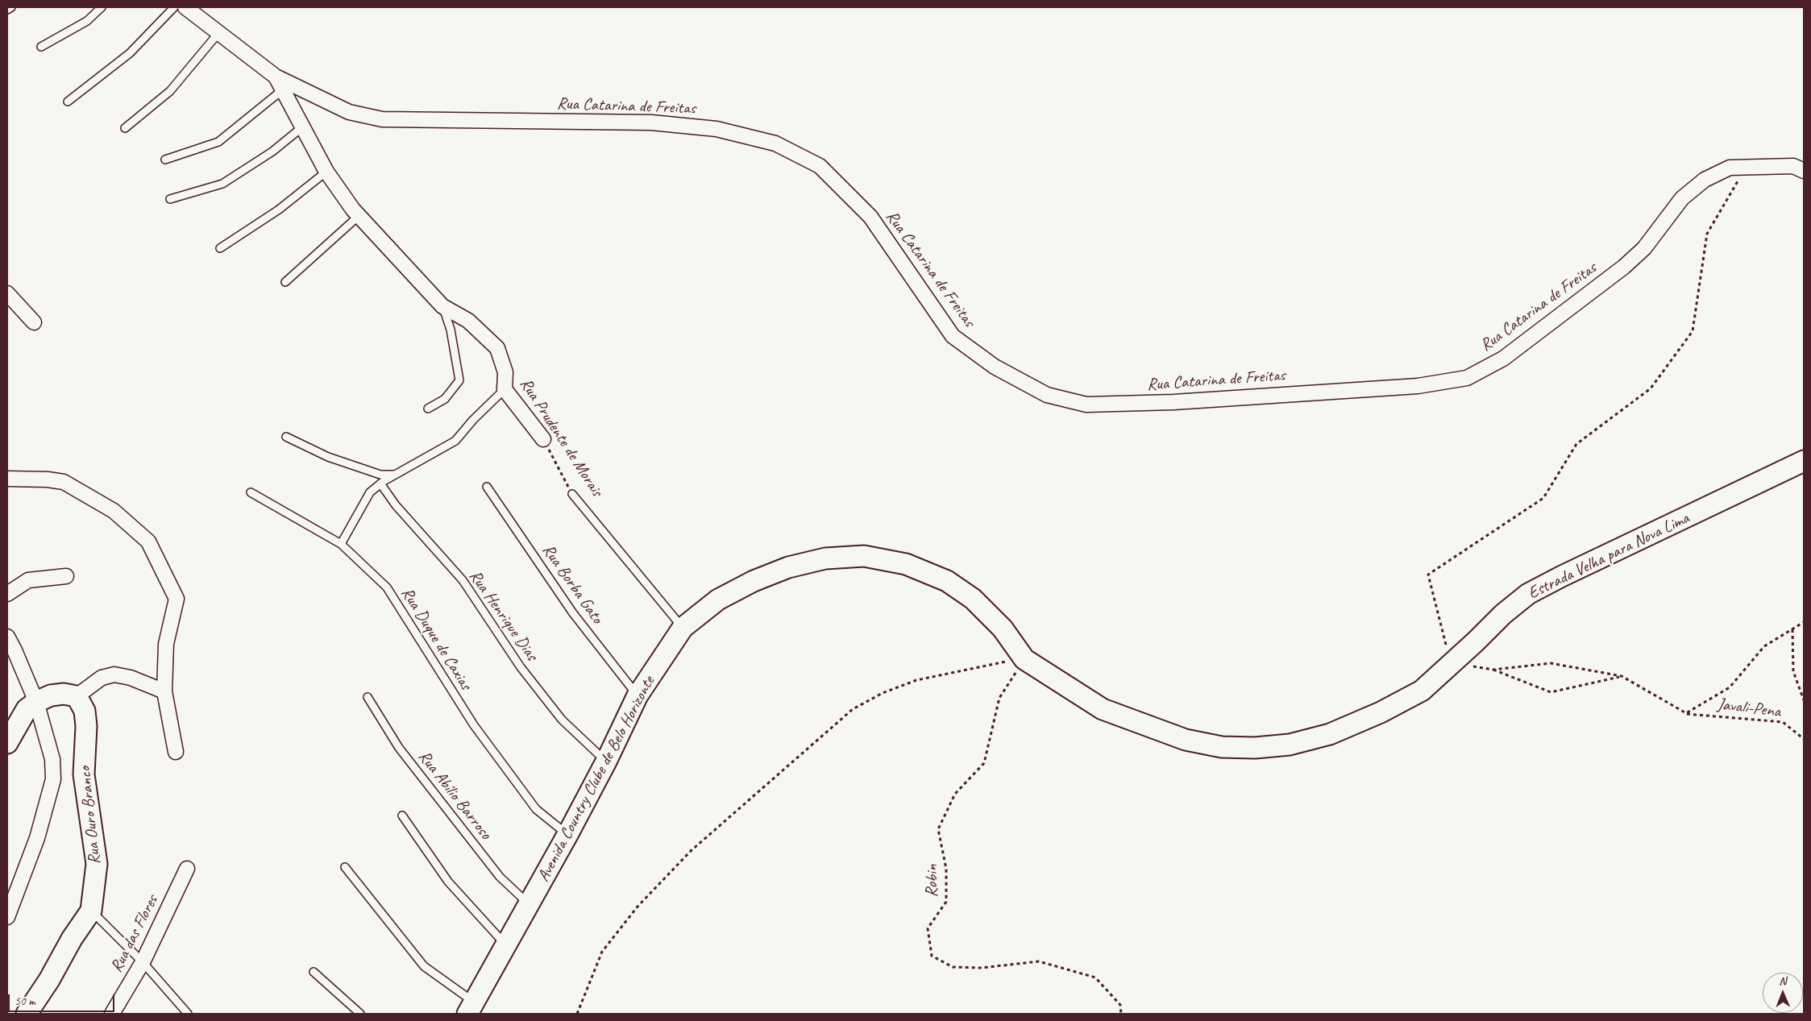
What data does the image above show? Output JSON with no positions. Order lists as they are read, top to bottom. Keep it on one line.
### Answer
{"streets":{"street":["Rua Catarina de Freitas","Rua Prudente de Morais","Estrada Velha para Nova Lima","Avenida Country Clube de Belo Horizonte","Rua Ouro Branco","Rua das Flores"],"lane":["Rua Borba Gato","Rua Henrique Dias","Rua Duque de Caxias","Rua Abílio Barroso"],"path":["Javali-Pena","Robin"]},"crossings":[["Rua Catarina de Freitas","Rua Prudente de Morais"],["Rua Prudente de Morais","Avenida Country Clube de Belo Horizonte"],["Estrada Velha para Nova Lima","Avenida Country Clube de Belo Horizonte"],["Estrada Velha para Nova Lima","Robin"],["Rua Borba Gato","Avenida Country Clube de Belo Horizonte"],["Rua Henrique Dias","Avenida Country Clube de Belo Horizonte"],["Rua Duque de Caxias","Avenida Country Clube de Belo Horizonte"],["Avenida Country Clube de Belo Horizonte","Rua Abílio Barroso"]],"scale_bar":"50 m","north":"top"}
